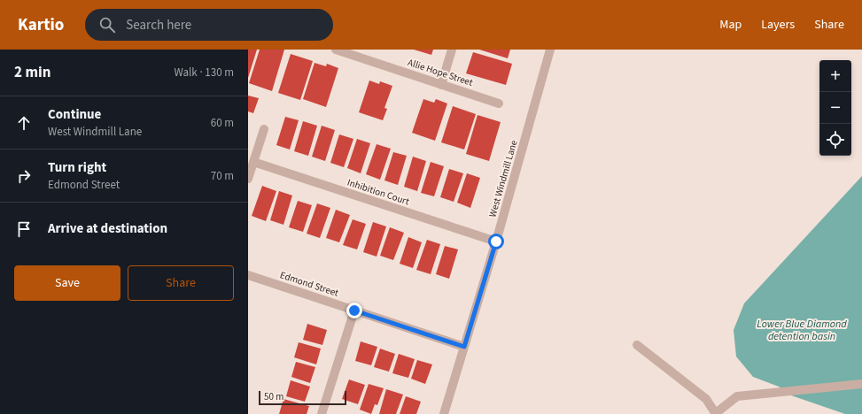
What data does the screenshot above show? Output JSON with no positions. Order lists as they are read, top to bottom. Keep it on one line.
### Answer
{"streets":{"street":["Allie Hope Street","West Windmill Lane","Inhibition Court","Edmond Street"]},"crossings":[["West Windmill Lane","Inhibition Court"],["West Windmill Lane","Edmond Street"]],"water":["Lower Blue Diamond detention basin"],"scale_bar":"50 m","page":{"header":"Kartio","search":"Search here","nav":["Map","Layers","Share"],"heading":["2 min","Walk · 130 m"],"map_buttons":["+","−"],"list":[["Continue","West Windmill Lane","60 m"],["Turn right","Edmond Street","70 m"],"Arrive at destination"],"buttons":["Save","Share"],"scale":"50 m"}}
